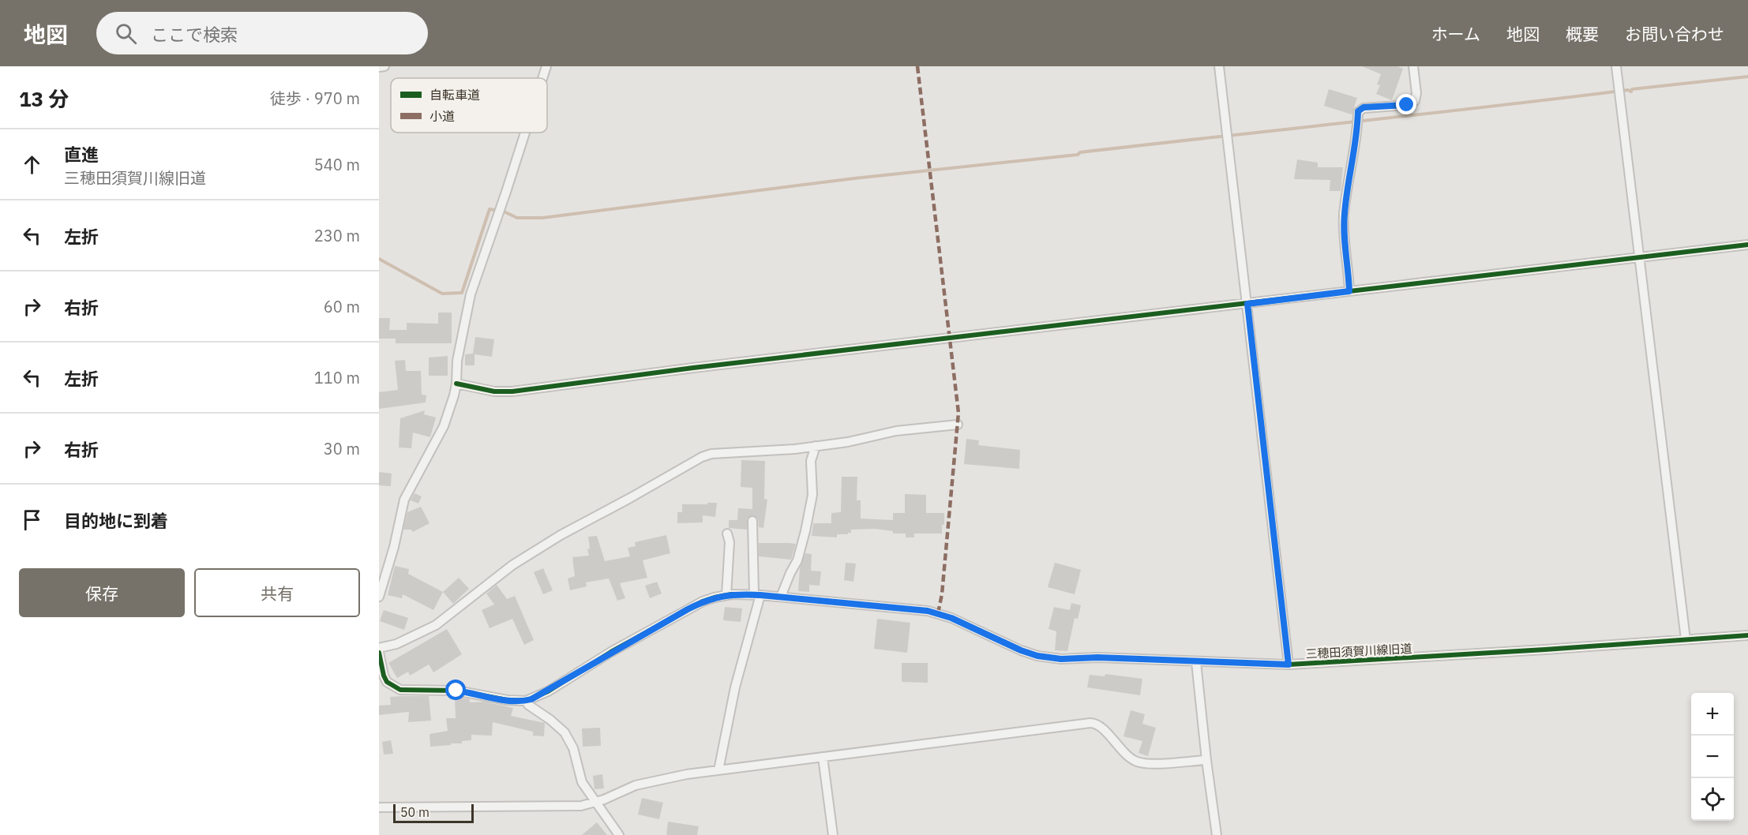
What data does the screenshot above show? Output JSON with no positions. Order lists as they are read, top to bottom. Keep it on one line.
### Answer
{"streets":{"street":["三穂田須賀川線旧道"]},"legend":["自転車道","小道"],"scale_bar":"50 m","page":{"header":"地図","search":"ここで検索","nav":["ホーム","地図","概要","お問い合わせ"],"heading":["13 分","徒歩 · 970 m"],"list":[["直進","三穂田須賀川線旧道","540 m"],["左折","230 m"],["右折","60 m"],["左折","110 m"],["右折","30 m"],"目的地に到着"],"buttons":["保存","共有"],"map_buttons":["+","−"],"scale":"50 m"}}
